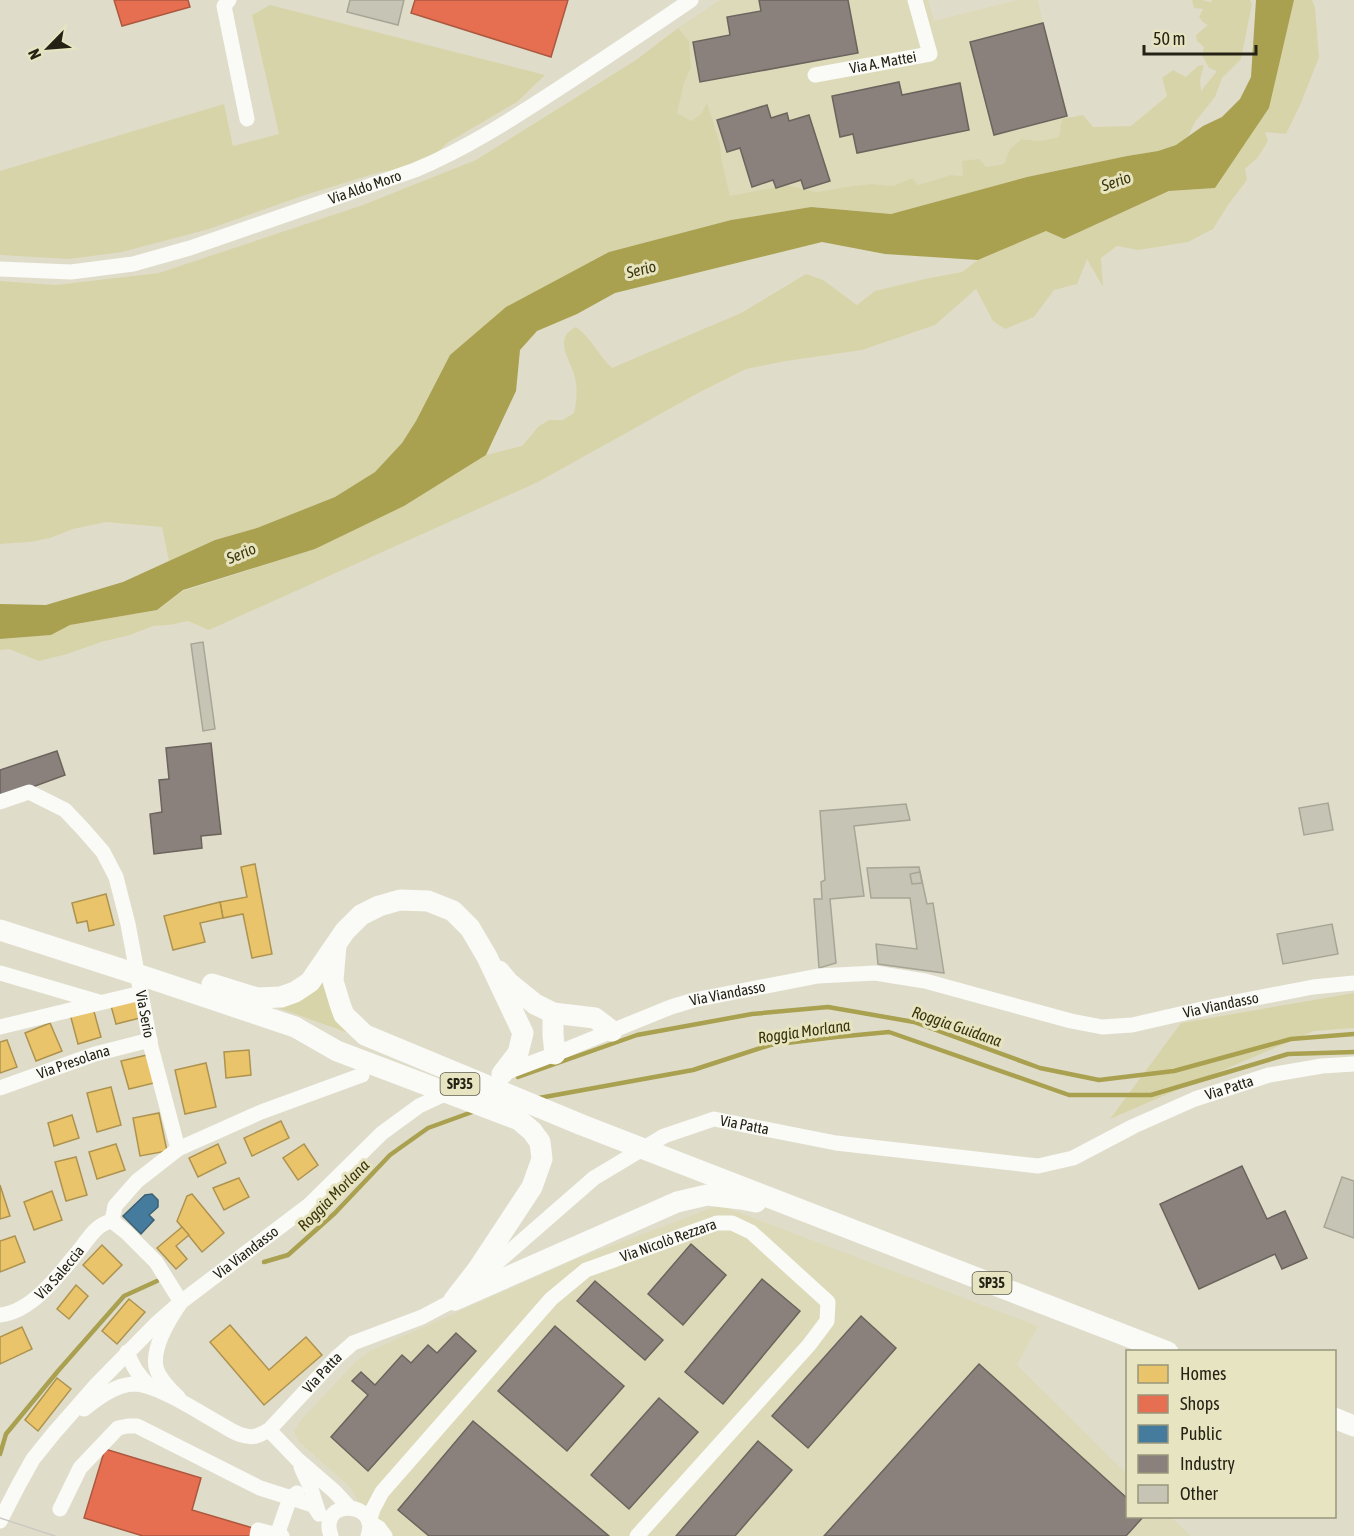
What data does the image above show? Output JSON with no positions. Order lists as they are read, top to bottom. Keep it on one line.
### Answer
{"streets":{"highway":["SP35"],"street":["Via A. Mattei","Via Aldo Moro","Via Viandasso","Via Serio","Via Presolana","Via Patta","Via Nicolò Rezzara","Via Saleccia"]},"crossings":[["Via Serio","Via Presolana"],["Via Serio","SP35"]],"water":["Serio","Roggia Guidana","Roggia Morlana"],"legend":["Homes","Shops","Public","Industry","Other"],"scale_bar":"50 m","north":"bottom left"}
